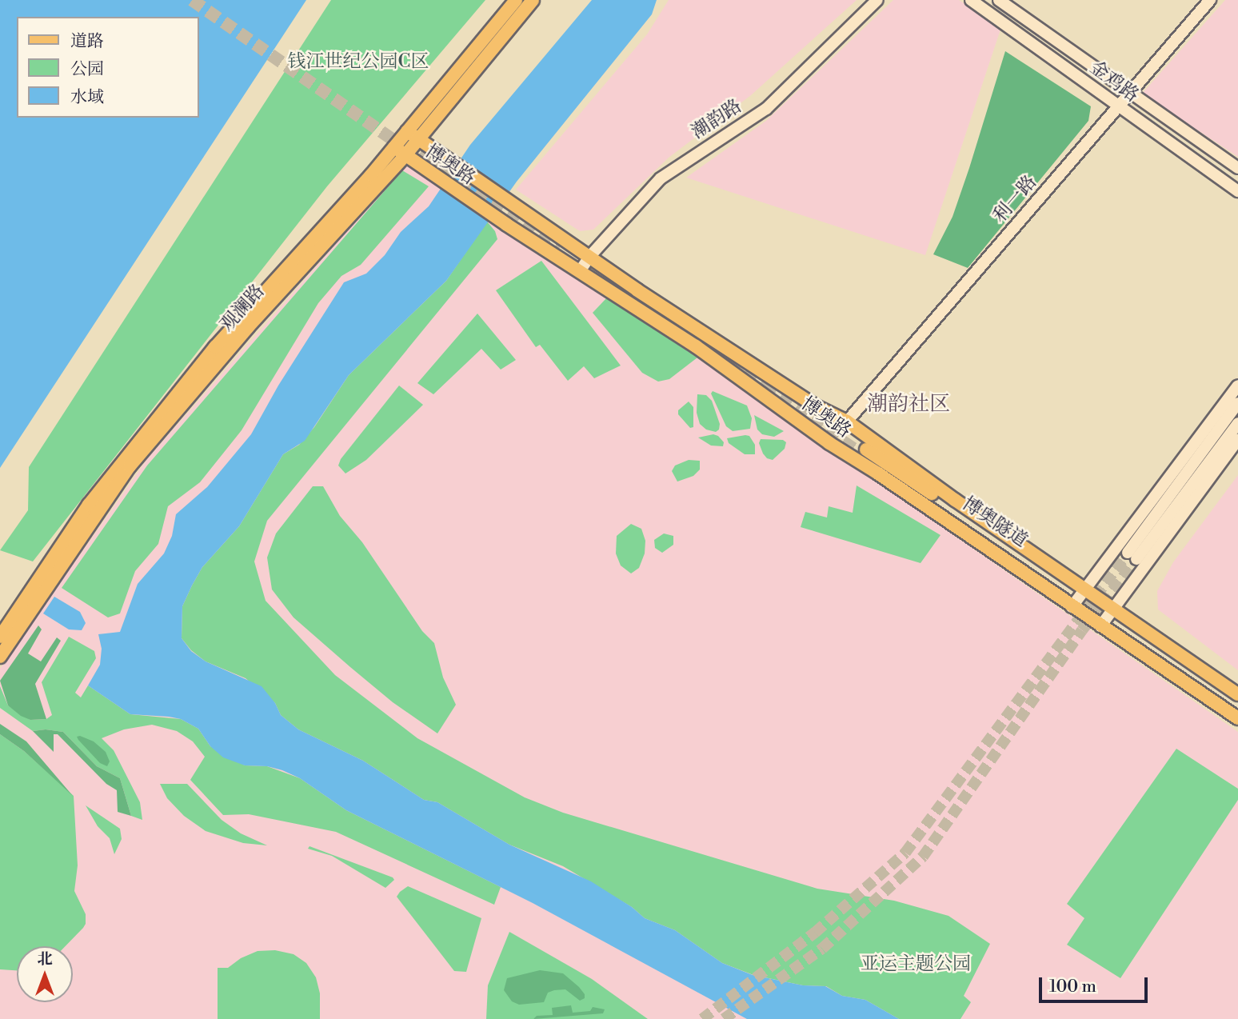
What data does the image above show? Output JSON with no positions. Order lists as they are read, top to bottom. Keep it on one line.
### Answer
{"streets":{"main road":["金鸡路","潮韵路","博奥路","利一路","观澜路","博奥隧道"]},"crossings":[["金鸡路","利一路"],["潮韵路","博奥路"],["博奥路","利一路"],["博奥路","观澜路"],["博奥路","博奥隧道"]],"districts":["潮韵社区"],"parks":["钱江世纪公园C区","亚运主题公园"],"legend":["道路","公园","水域"],"scale_bar":"100 m","north":"top"}
